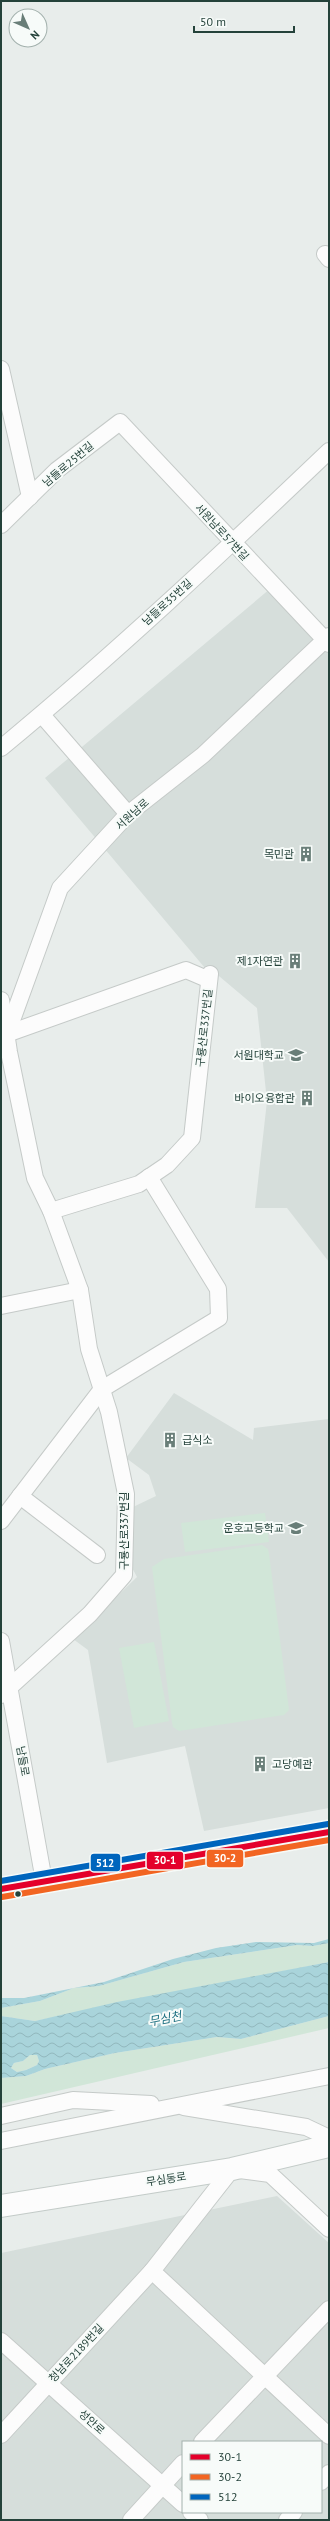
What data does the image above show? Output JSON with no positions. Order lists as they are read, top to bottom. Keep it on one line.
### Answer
{"streets":{"street":["남들로25번길","서원남로57번길","남들로35번길","서원남로","구룡산로337번길","남들로","무심동로","청남로2189번길","성안로"]},"crossings":[["남들로25번길","서원남로57번길"],["서원남로57번길","남들로35번길"],["서원남로57번길","서원남로"],["서원남로","구룡산로337번길"],["구룡산로337번길","남들로"],["무심동로","청남로2189번길"],["청남로2189번길","성안로"]],"water":["무심천"],"places":{"building":["목민관","제1자연관","바이오융합관","급식소","고당예관"],"school or university":["서원대학교","운호고등학교"]},"lines":["transit line 512","transit line 30-1","transit line 30-2"],"legend":["30-1","30-2","512"],"scale_bar":"50 m","north":"bottom right"}
